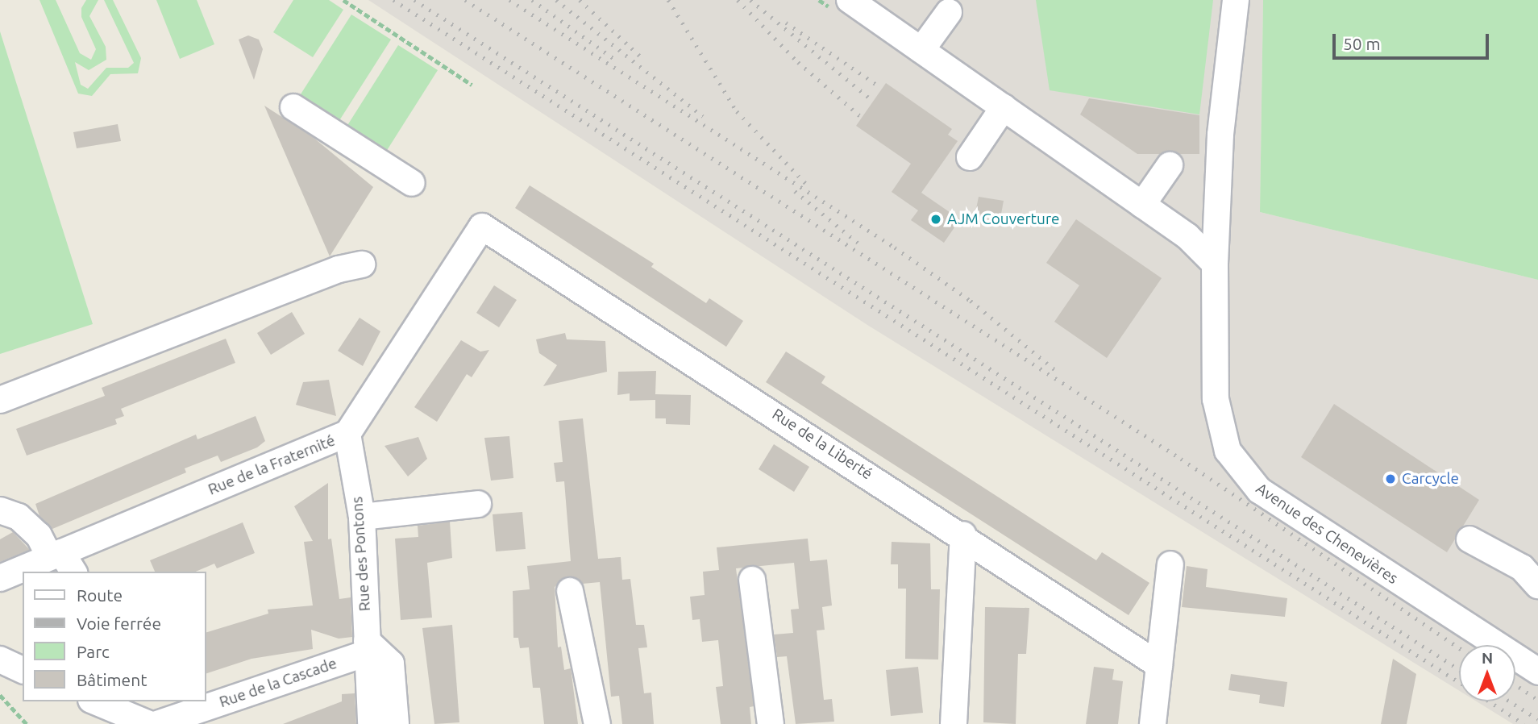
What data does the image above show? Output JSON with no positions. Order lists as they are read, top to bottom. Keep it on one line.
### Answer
{"streets":{"street":["Rue de la Liberté","Rue de la Fraternité","Avenue des Chenevières","Rue des Pontons","Rue de la Cascade"]},"crossings":[["Rue de la Liberté","Rue de la Fraternité"],["Rue de la Fraternité","Rue des Pontons"],["Rue des Pontons","Rue de la Cascade"]],"places":["AJM Couverture","Carcycle"],"legend":["Route","Voie ferrée","Parc","Bâtiment"],"scale_bar":"50 m","north":"top"}
